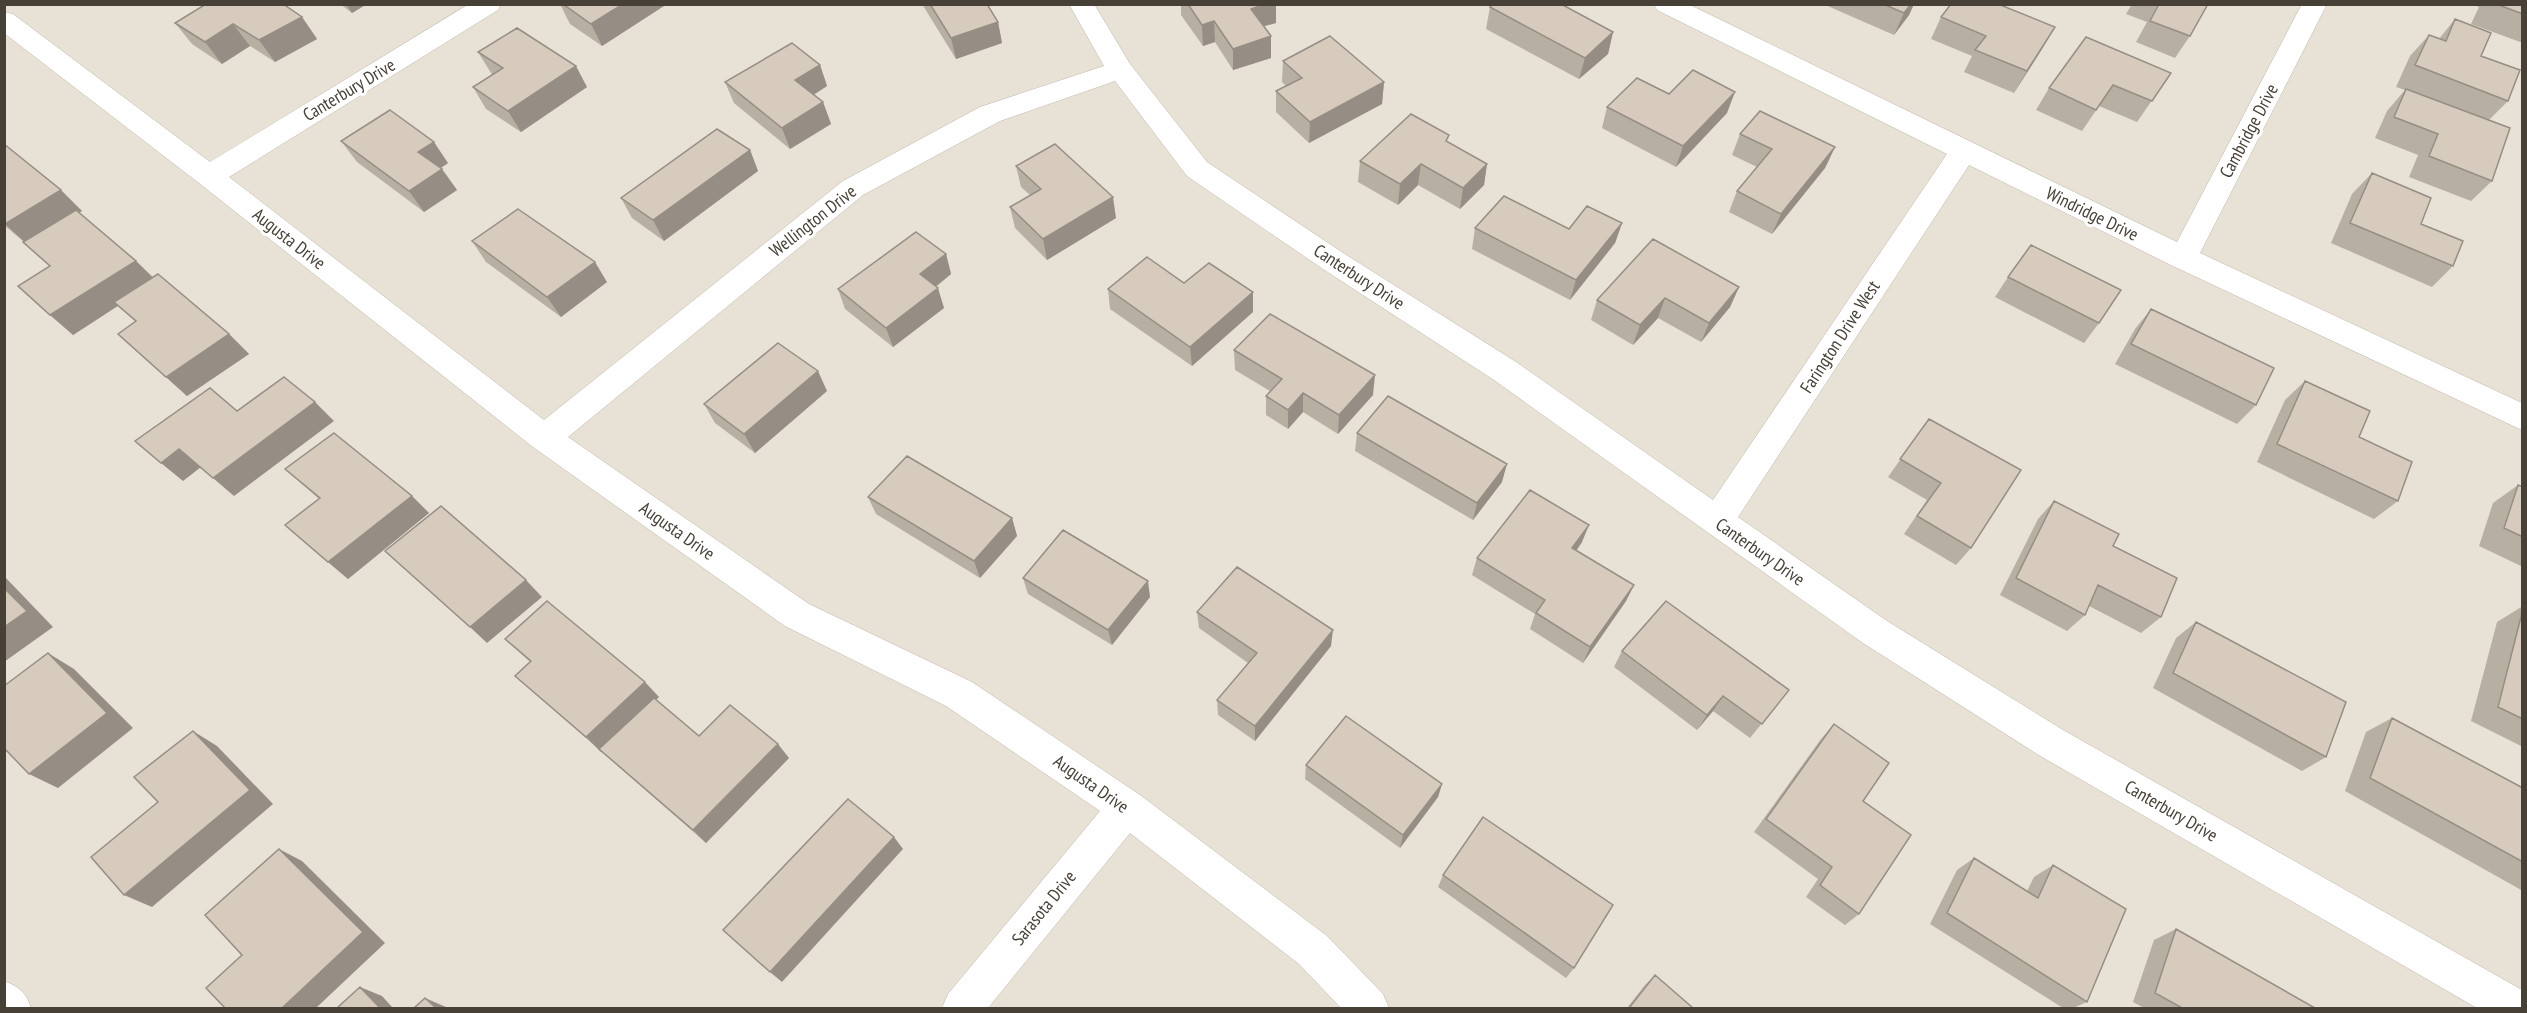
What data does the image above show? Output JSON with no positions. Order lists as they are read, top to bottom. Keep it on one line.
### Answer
{"streets":{"street":["Canterbury Drive","Cambridge Drive","Windridge Drive","Wellington Drive","Augusta Drive","Farington Drive West","Sarasota Drive"]},"crossings":[["Canterbury Drive","Wellington Drive"],["Canterbury Drive","Augusta Drive"],["Canterbury Drive","Farington Drive West"],["Cambridge Drive","Windridge Drive"],["Windridge Drive","Farington Drive West"],["Wellington Drive","Augusta Drive"],["Augusta Drive","Sarasota Drive"]]}
